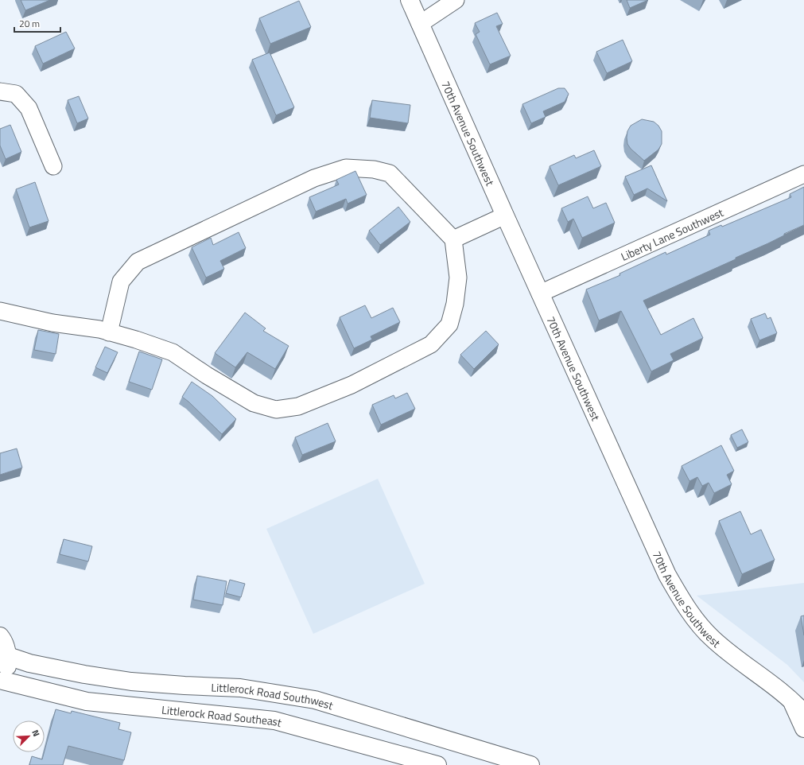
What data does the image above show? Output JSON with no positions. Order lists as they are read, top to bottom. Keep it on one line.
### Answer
{"streets":{"main road":["70th Avenue Southwest","Littlerock Road Southwest","Littlerock Road Southeast"],"street":["Liberty Lane Southwest"]},"crossings":[["70th Avenue Southwest","Liberty Lane Southwest"]],"scale_bar":"20 m","north":"top right"}
